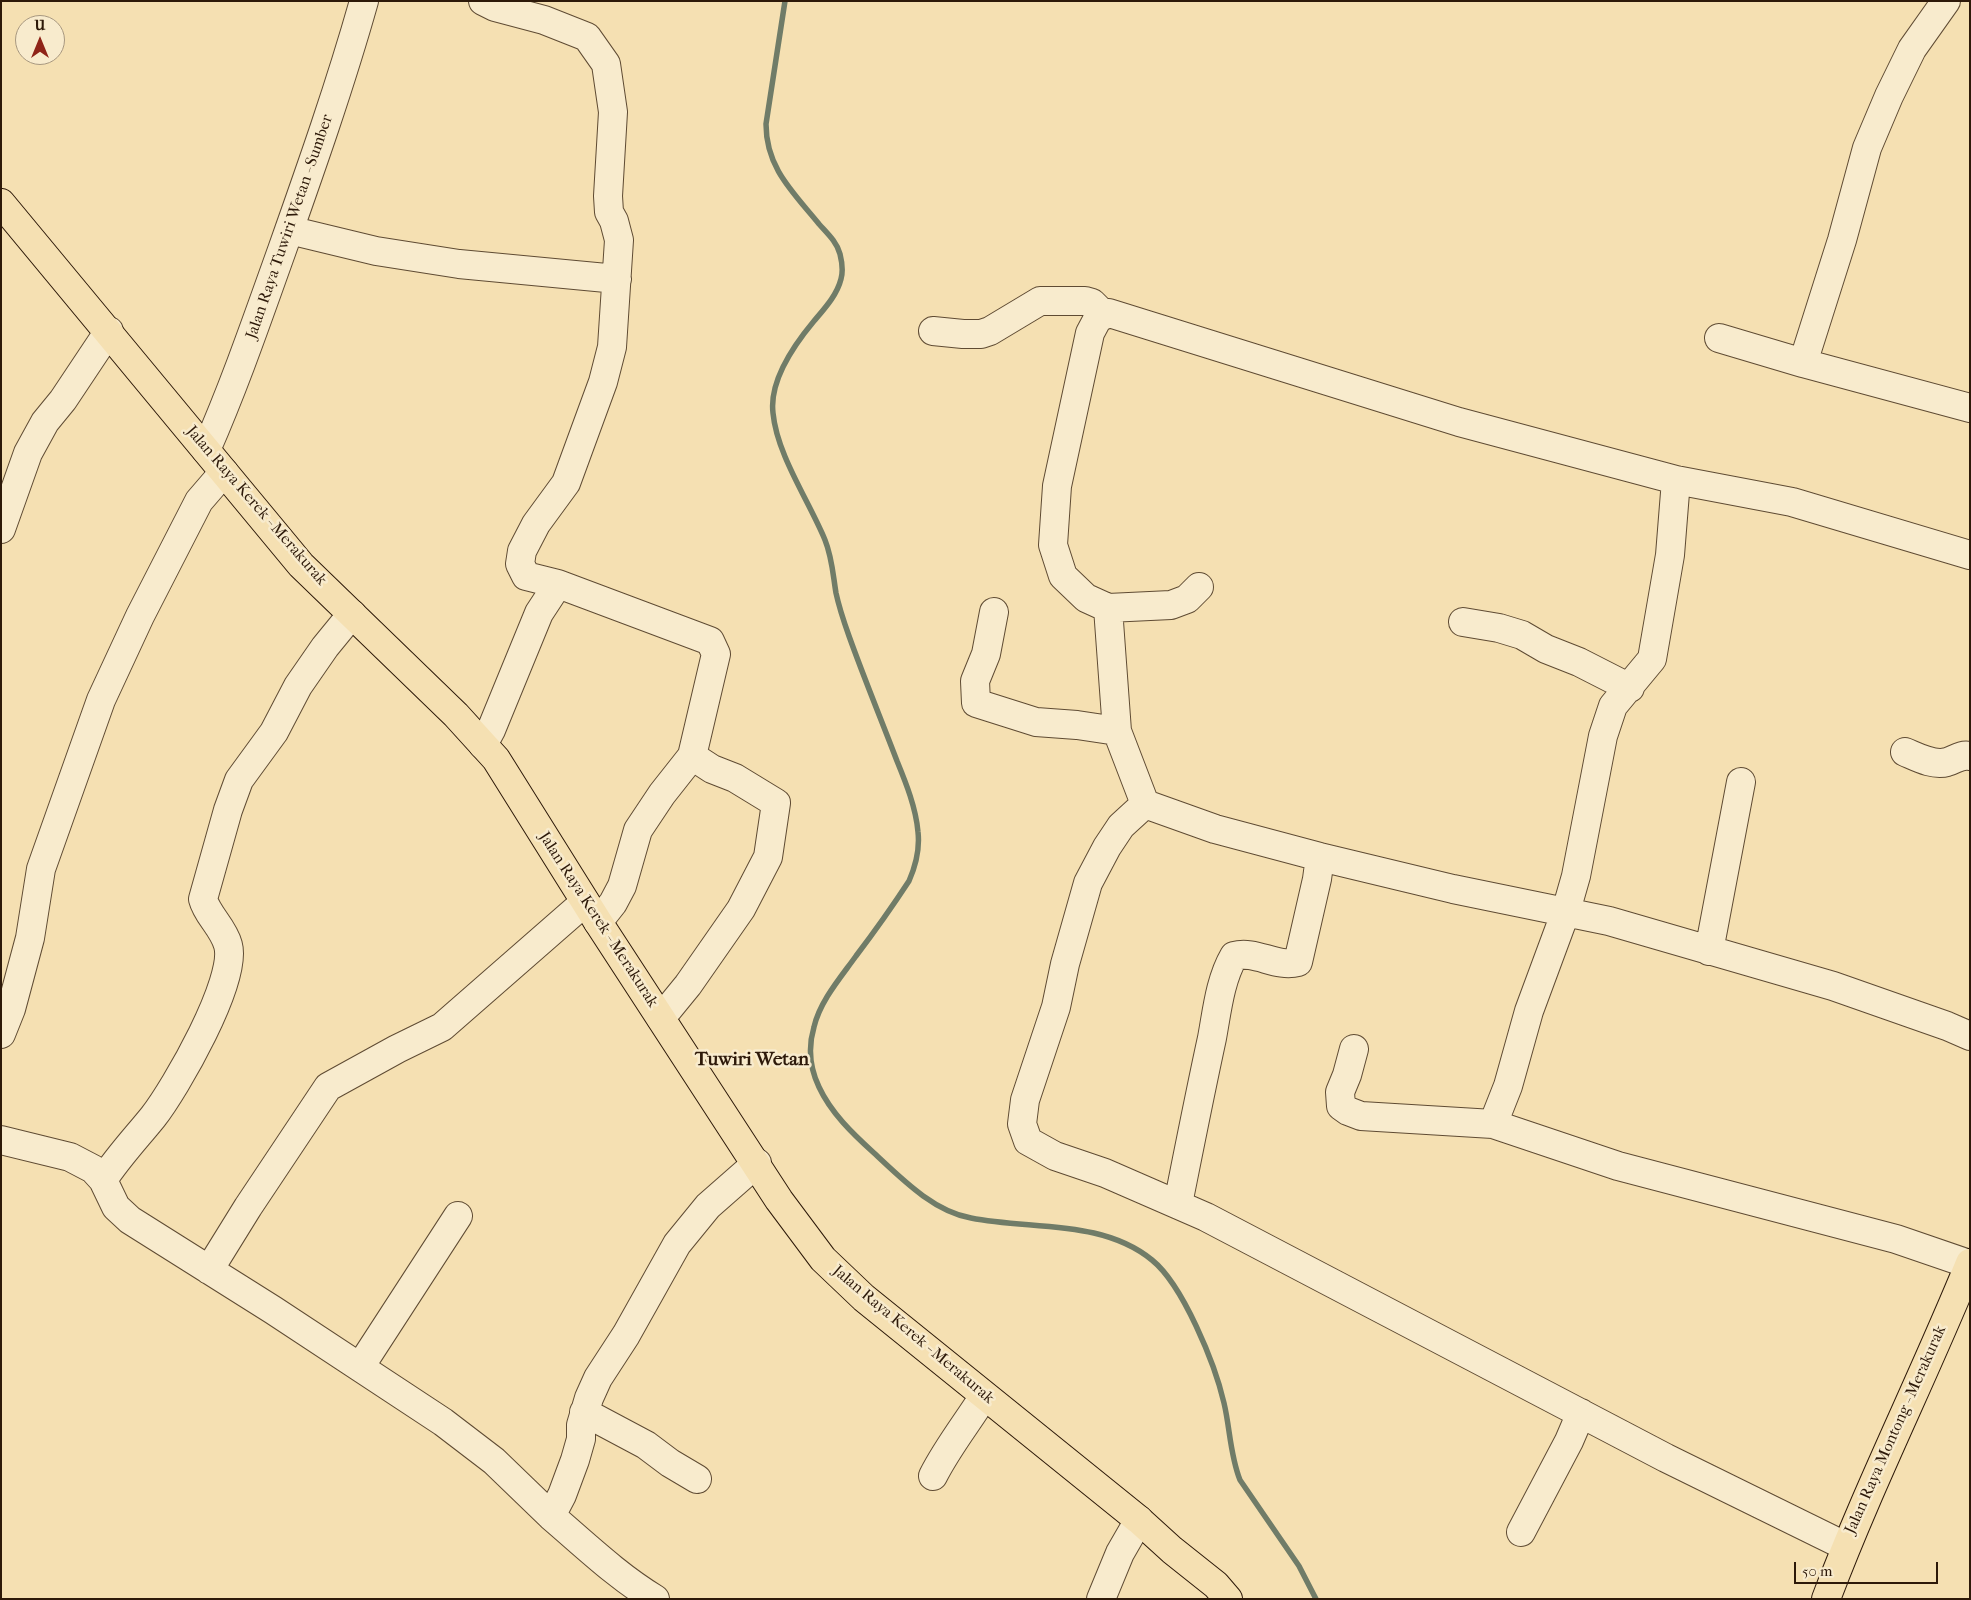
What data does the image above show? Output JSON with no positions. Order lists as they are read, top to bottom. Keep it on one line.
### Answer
{"streets":{"main road":["Jalan Raya Kerek - Merakurak","Jalan Raya Montong - Merakurak"],"street":["Jalan Raya Tuwiri Wetan - Sumber"]},"crossings":[["Jalan Raya Tuwiri Wetan - Sumber","Jalan Raya Kerek - Merakurak"]],"districts":["Tuwiri Wetan"],"scale_bar":"50 m","north":"top"}
